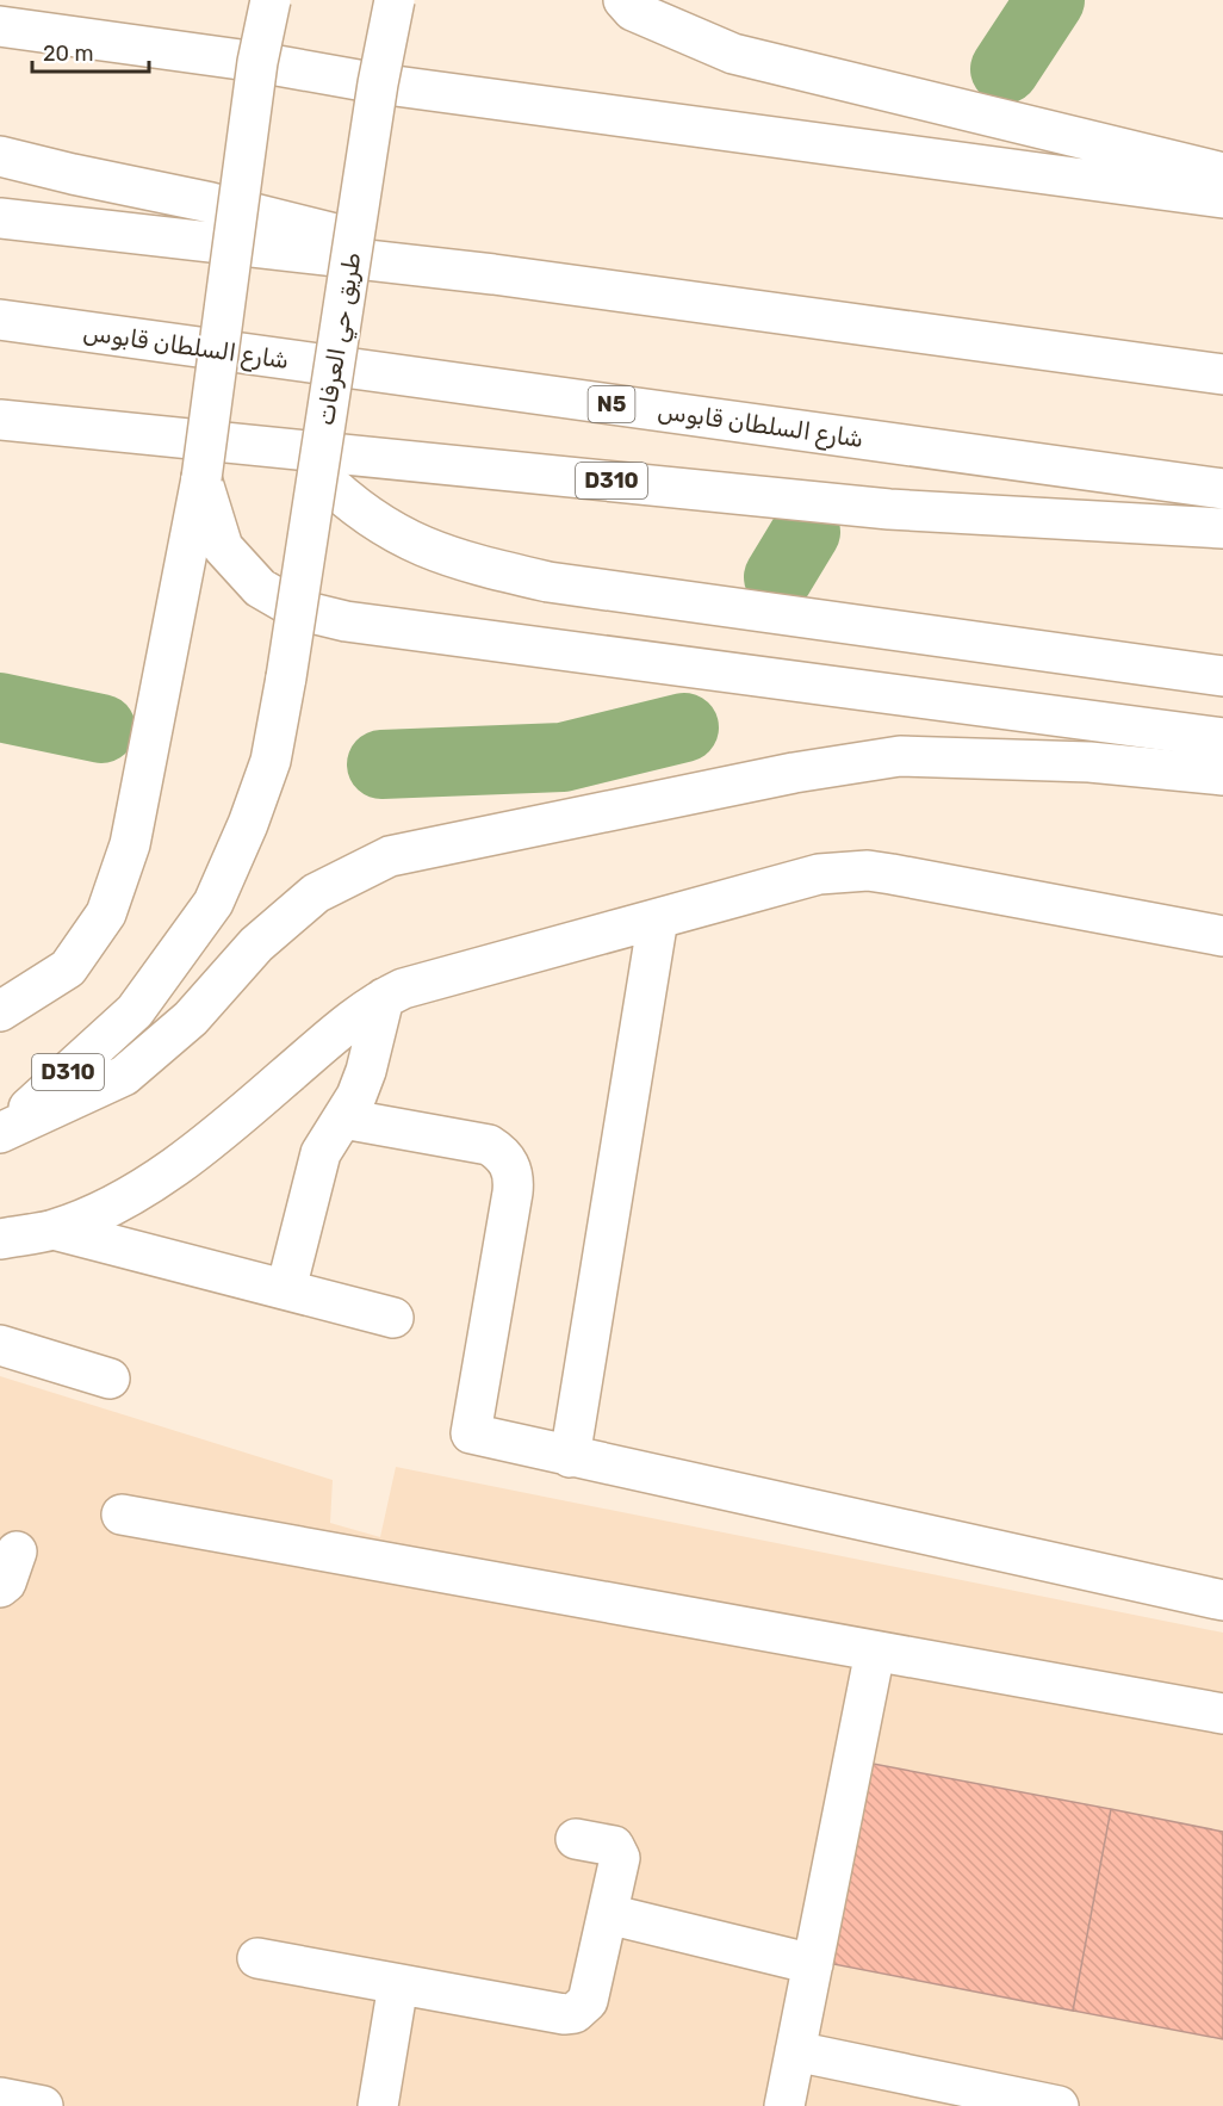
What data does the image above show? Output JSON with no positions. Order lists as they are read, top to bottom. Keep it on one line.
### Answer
{"streets":{"main road":["طريق حي العرفات","شارع السلطان قابوس","N5","D310"]},"scale_bar":"20 m"}
